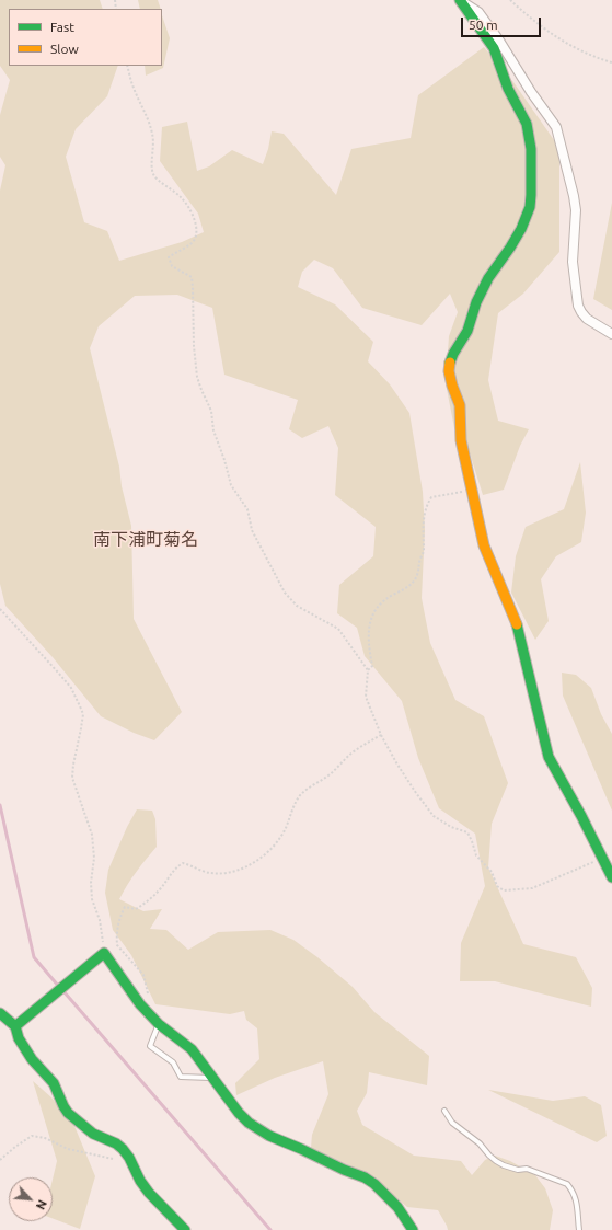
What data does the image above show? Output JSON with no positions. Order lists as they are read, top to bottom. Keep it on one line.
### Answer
{"districts":["南下浦町菊名"],"legend":["Fast","Slow"],"scale_bar":"50 m","north":"bottom right"}
